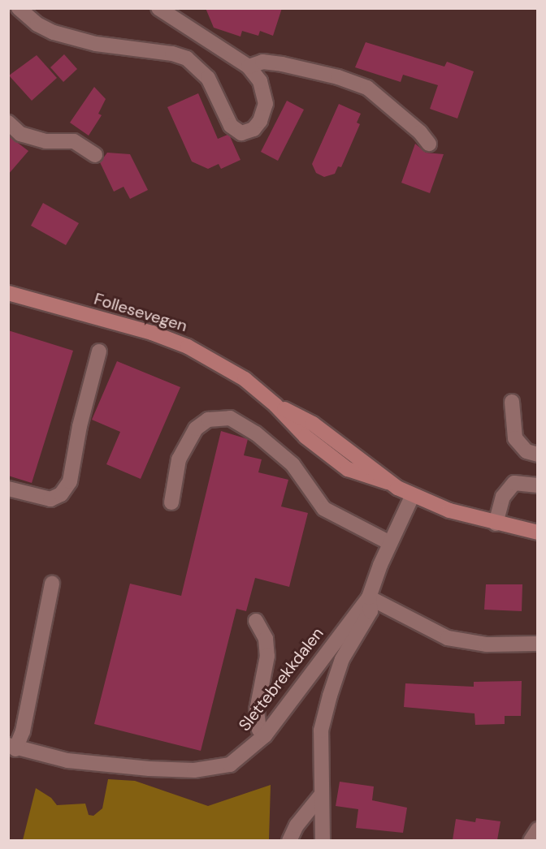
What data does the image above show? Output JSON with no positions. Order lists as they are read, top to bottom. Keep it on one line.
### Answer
{"streets":{"main road":["Follesevegen"],"street":["Slettebrekkdalen"]}}
